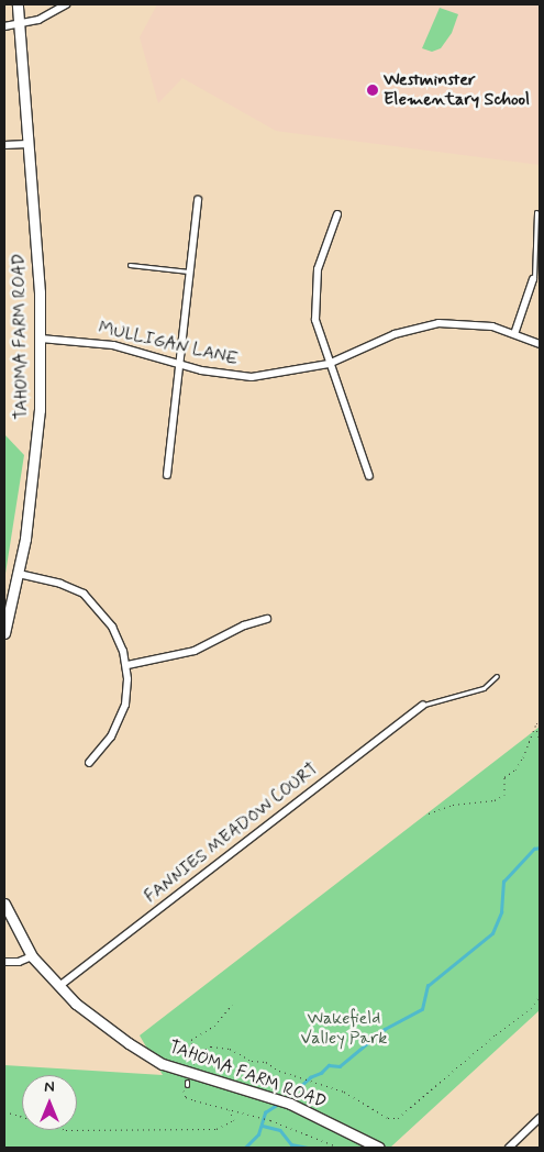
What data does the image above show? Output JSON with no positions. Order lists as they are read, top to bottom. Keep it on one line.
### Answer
{"streets":{"street":["TAHOMA FARM ROAD","MULLIGAN LANE","FANNIES MEADOW COURT"]},"crossings":[["TAHOMA FARM ROAD","MULLIGAN LANE"],["TAHOMA FARM ROAD","FANNIES MEADOW COURT"]],"parks":["Wakefield Valley Park"],"places":["Westminster Elementary School"],"north":"top"}
